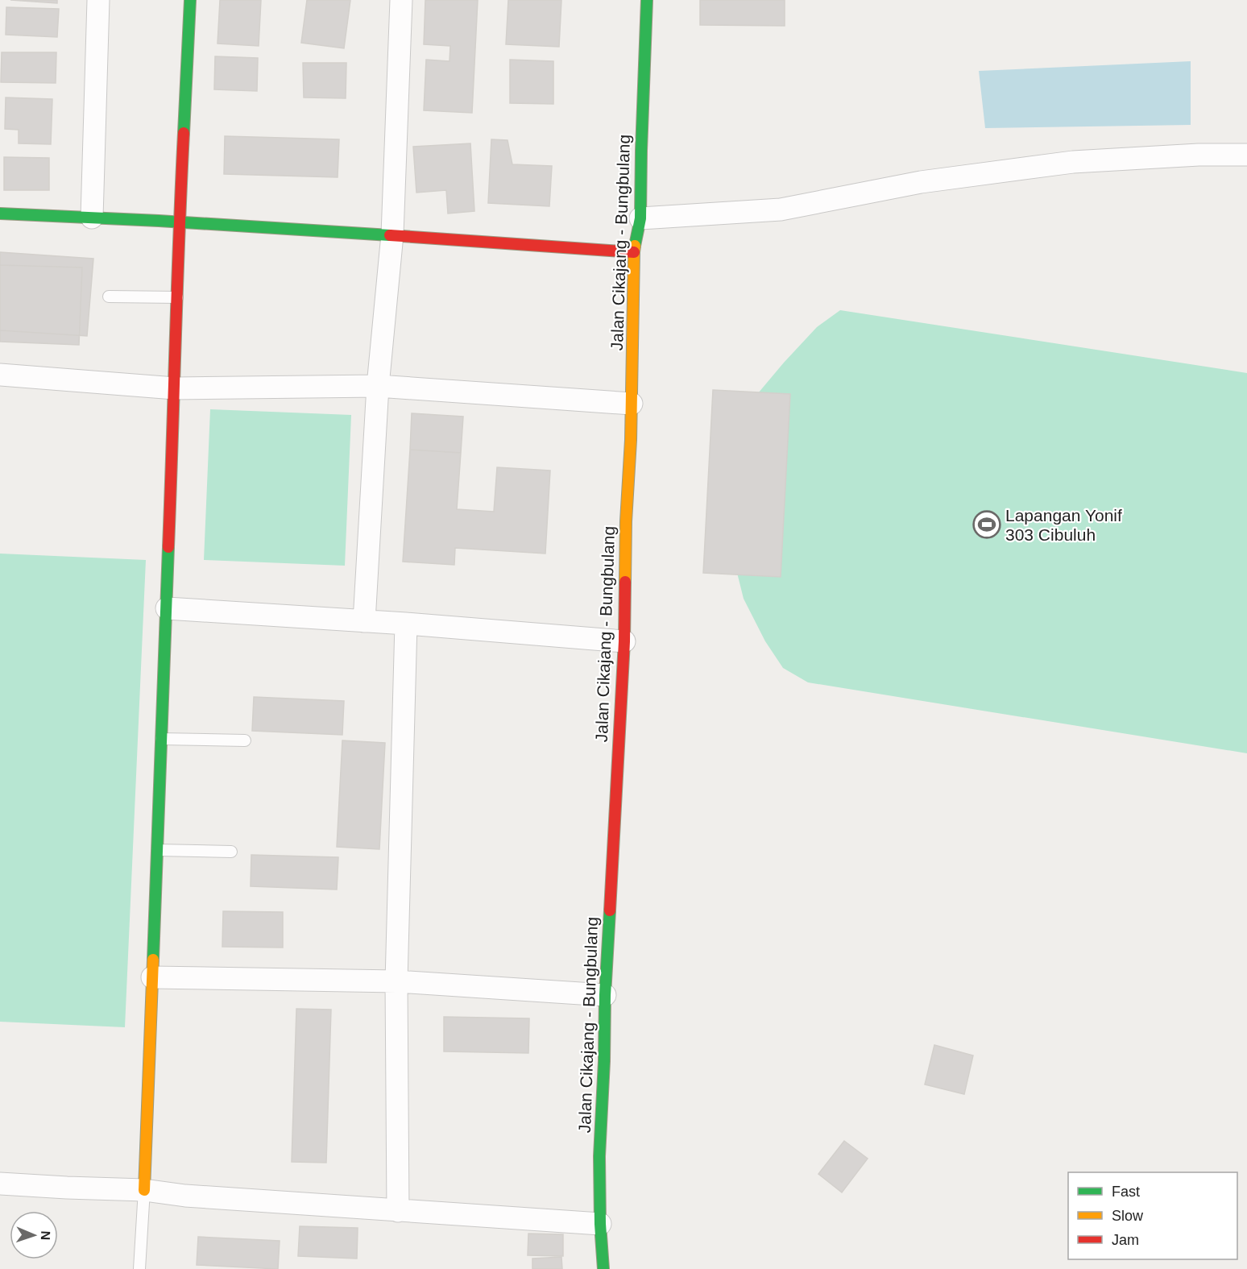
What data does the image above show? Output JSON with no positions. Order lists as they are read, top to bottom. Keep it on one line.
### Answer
{"streets":{"street":["Jalan Cikajang - Bungbulang"]},"places":{"sports":["Lapangan Yonif 303 Cibuluh"]},"legend":["Fast","Slow","Jam"],"north":"right"}
